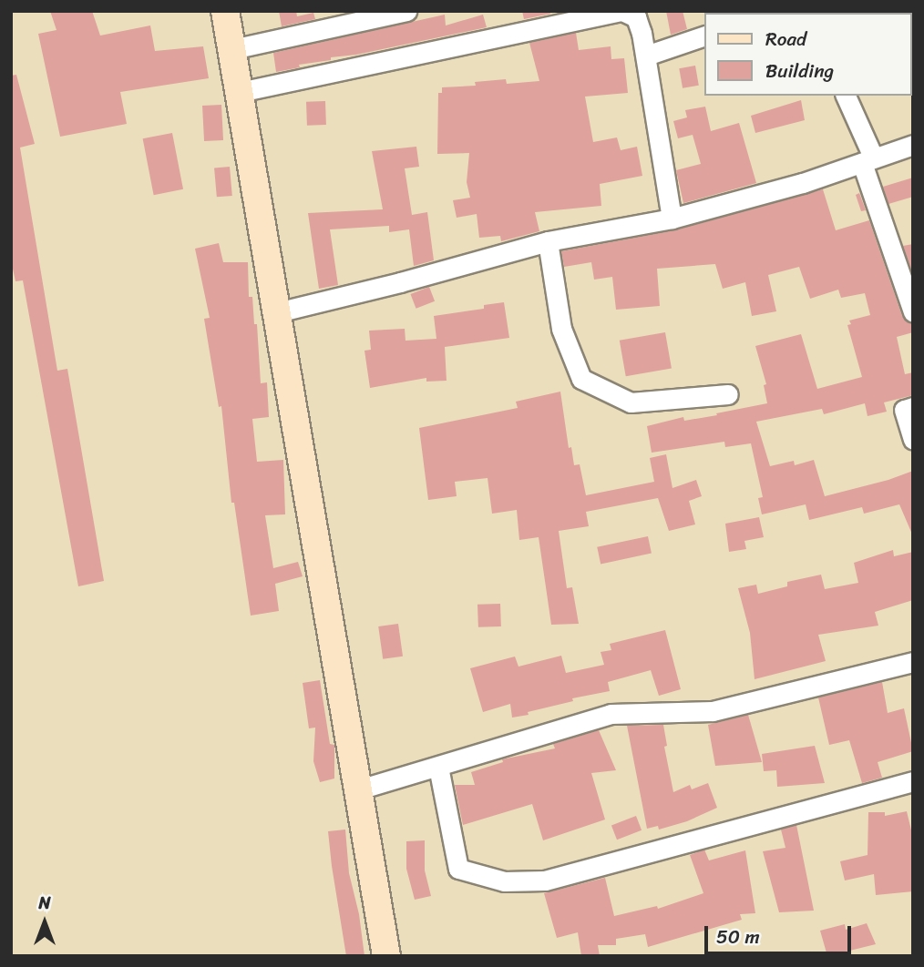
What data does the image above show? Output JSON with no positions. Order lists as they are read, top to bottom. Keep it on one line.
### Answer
{"legend":["Road","Building"],"scale_bar":"50 m","north":"top"}
